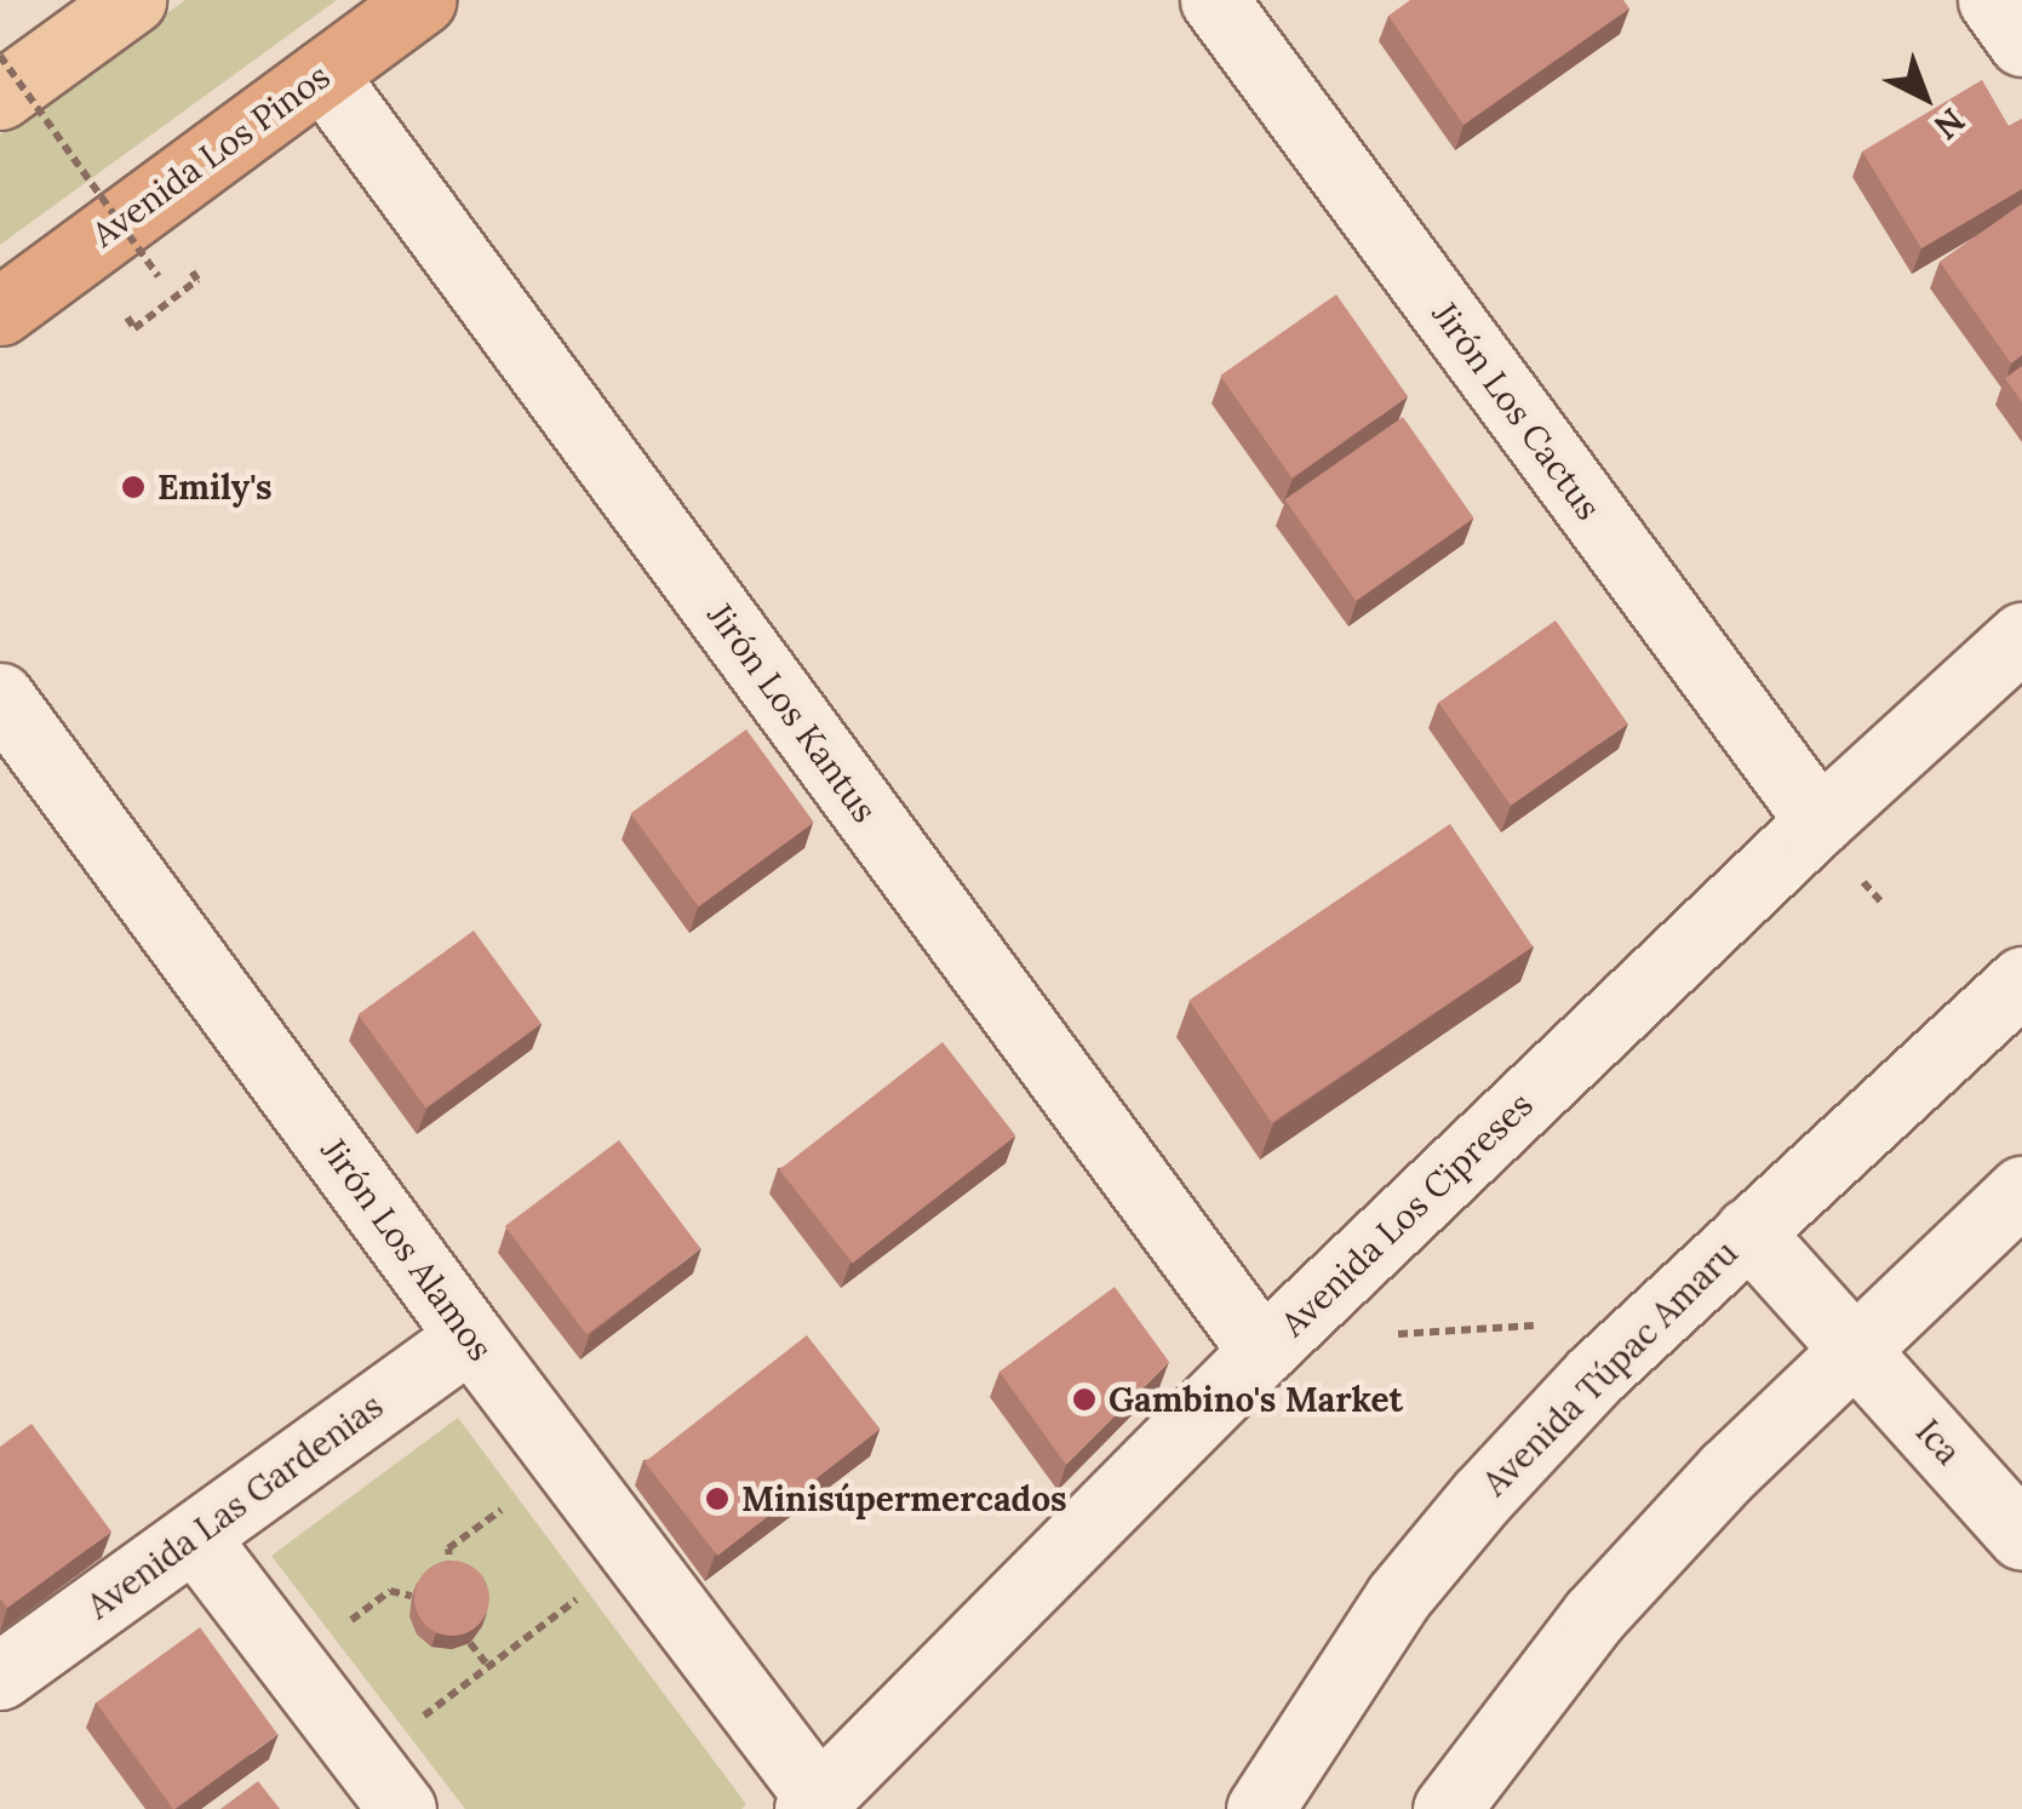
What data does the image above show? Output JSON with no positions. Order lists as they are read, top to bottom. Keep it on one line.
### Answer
{"streets":{"highway":["Avenida Los Pinos"],"street":["Jirón Los Cactus","Jirón Los Kantus","Avenida Los Cipreses","Jirón Los Alamos","Avenida Túpac Amaru","Ica","Avenida Las Gardenias"]},"crossings":[["Avenida Los Pinos","Jirón Los Kantus"],["Jirón Los Cactus","Avenida Los Cipreses"],["Jirón Los Kantus","Avenida Los Cipreses"],["Avenida Los Cipreses","Jirón Los Alamos"],["Jirón Los Alamos","Avenida Las Gardenias"],["Avenida Túpac Amaru","Ica"]],"places":["Emily's","Gambino's Market","Minisúpermercados"],"north":"bottom right"}
